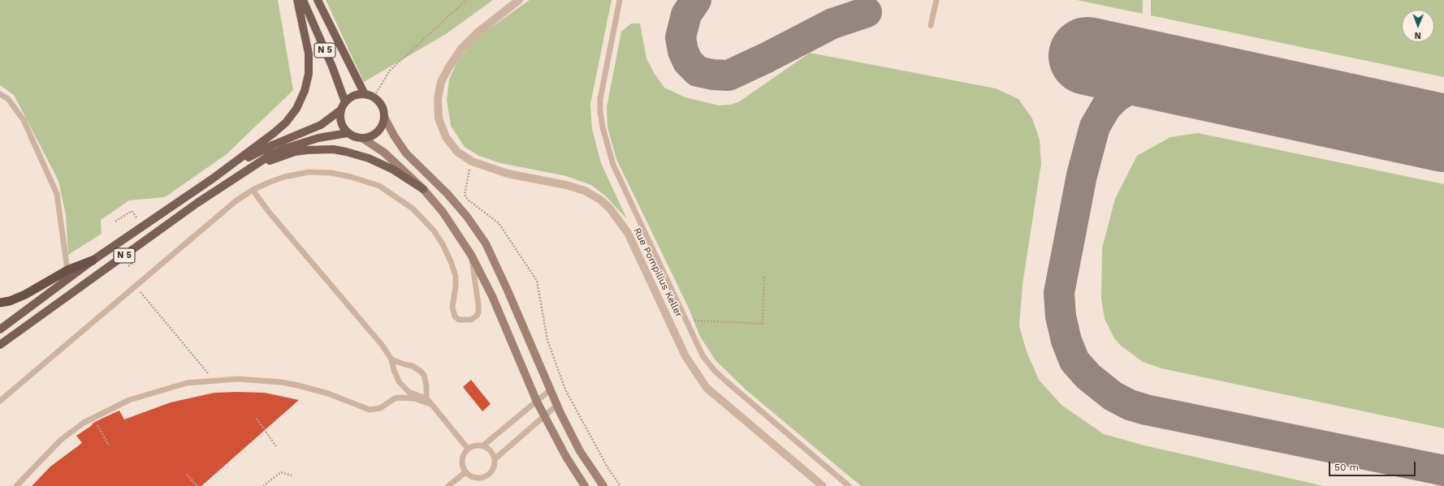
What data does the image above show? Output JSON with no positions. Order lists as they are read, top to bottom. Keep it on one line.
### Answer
{"streets":{"main road":["N 5"],"street":["Rue Pompilius Keller"]},"scale_bar":"50 m","north":"bottom"}
